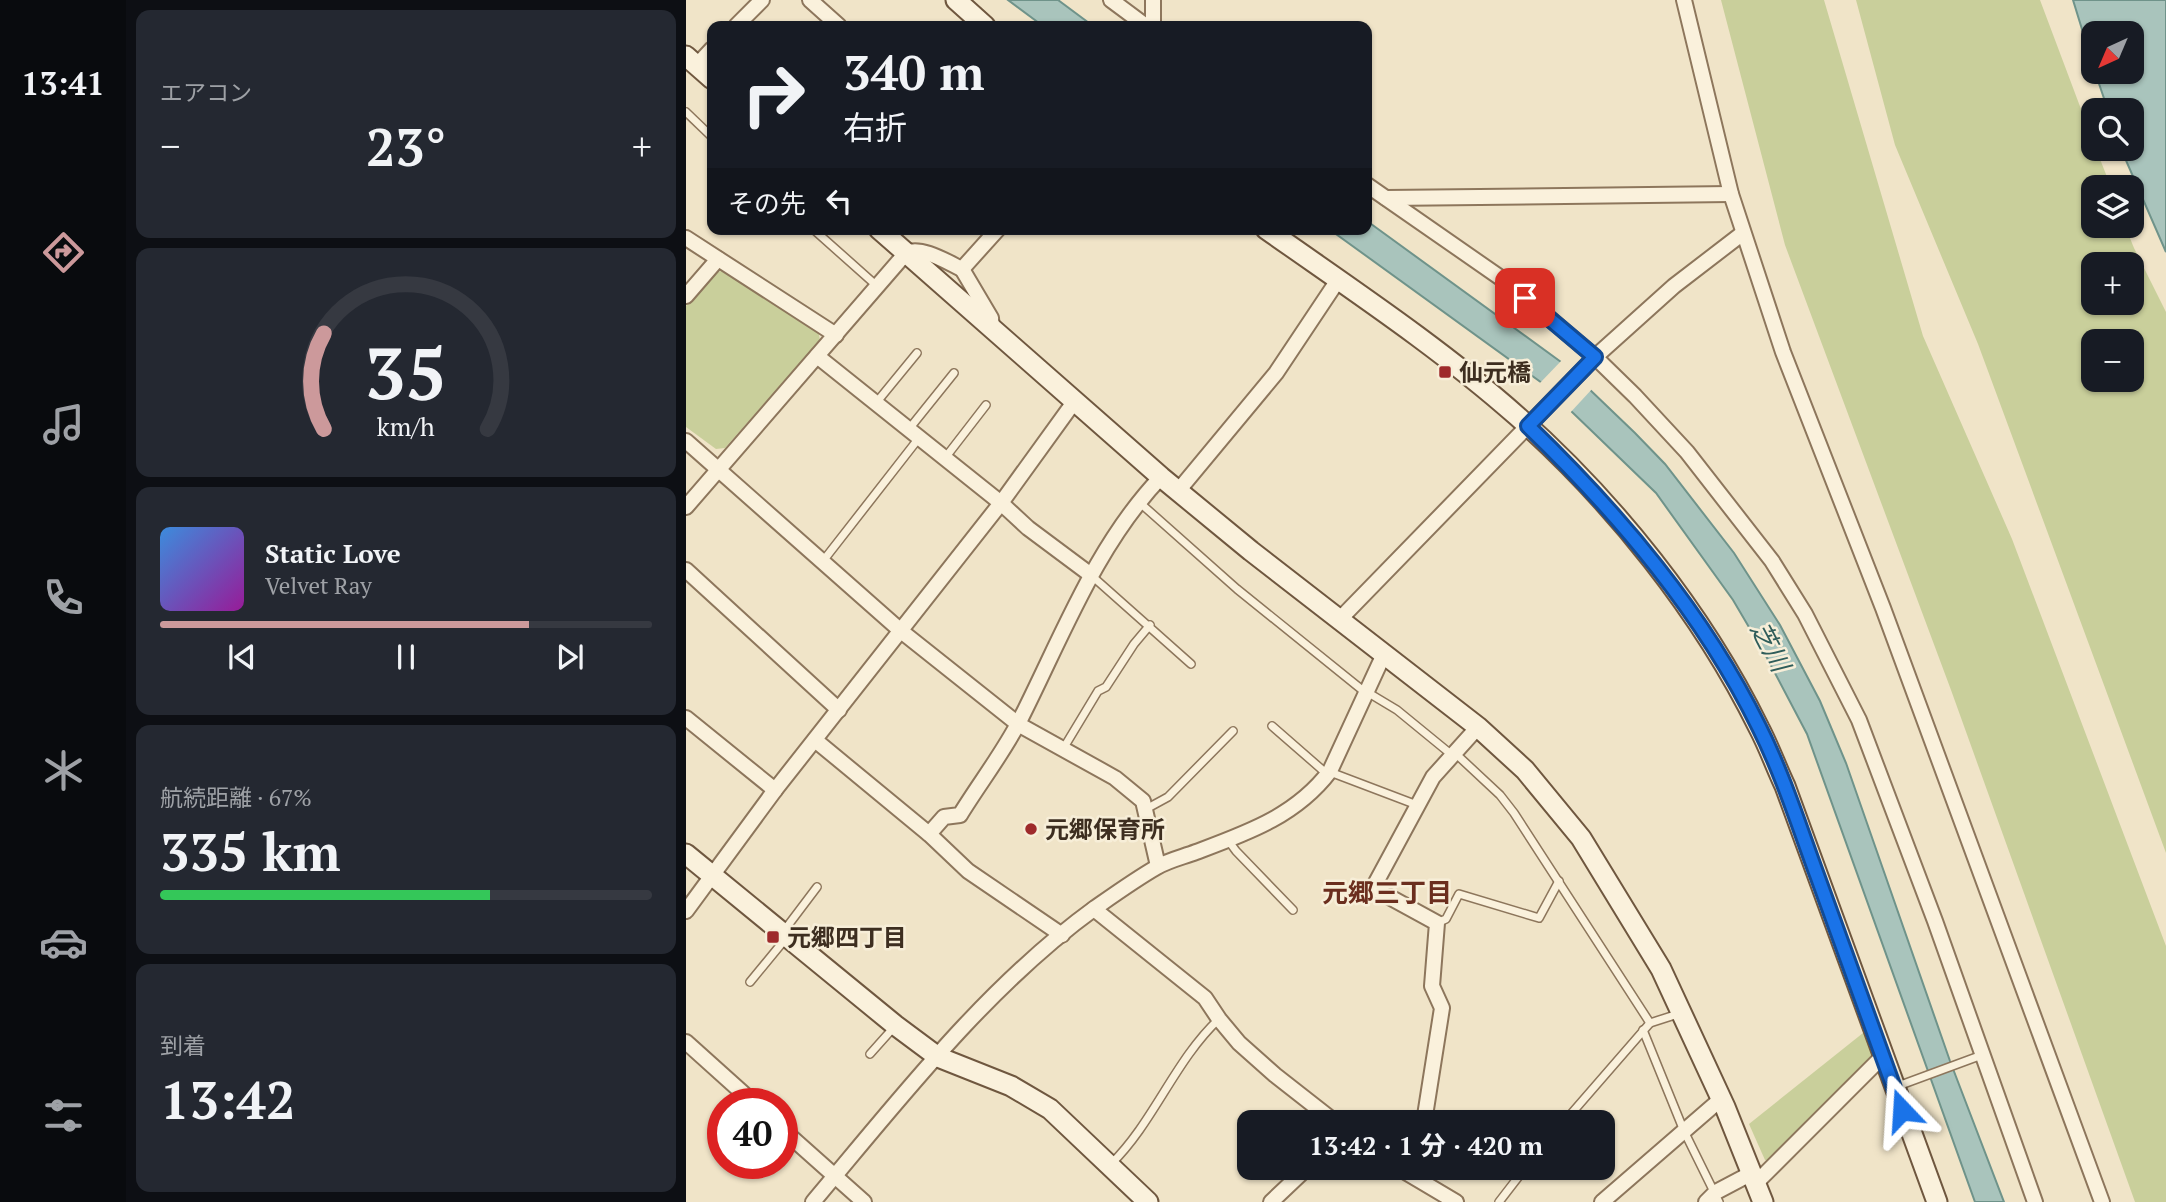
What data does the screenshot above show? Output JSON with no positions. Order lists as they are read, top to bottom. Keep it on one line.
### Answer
{"districts":["元郷三丁目"],"water":["芝川"],"places":{"transit":["仙元橋","元郷四丁目"],"other":["元郷保育所"]},"north":"bottom left","page":{"tabs":"13:41","tile":["エアコン",["航続距離 · 67%","335 km"],["到着","13:42"]],"map_buttons":["+","−"],"turn":["340 m","右折"],"heat":["−","23°","+"],"then":"その先","song":["Static Love","Velvet Ray"],"limit":"40","trip":"13:42 · 1 分 · 420 m","gauge":["35","km/h"]}}
